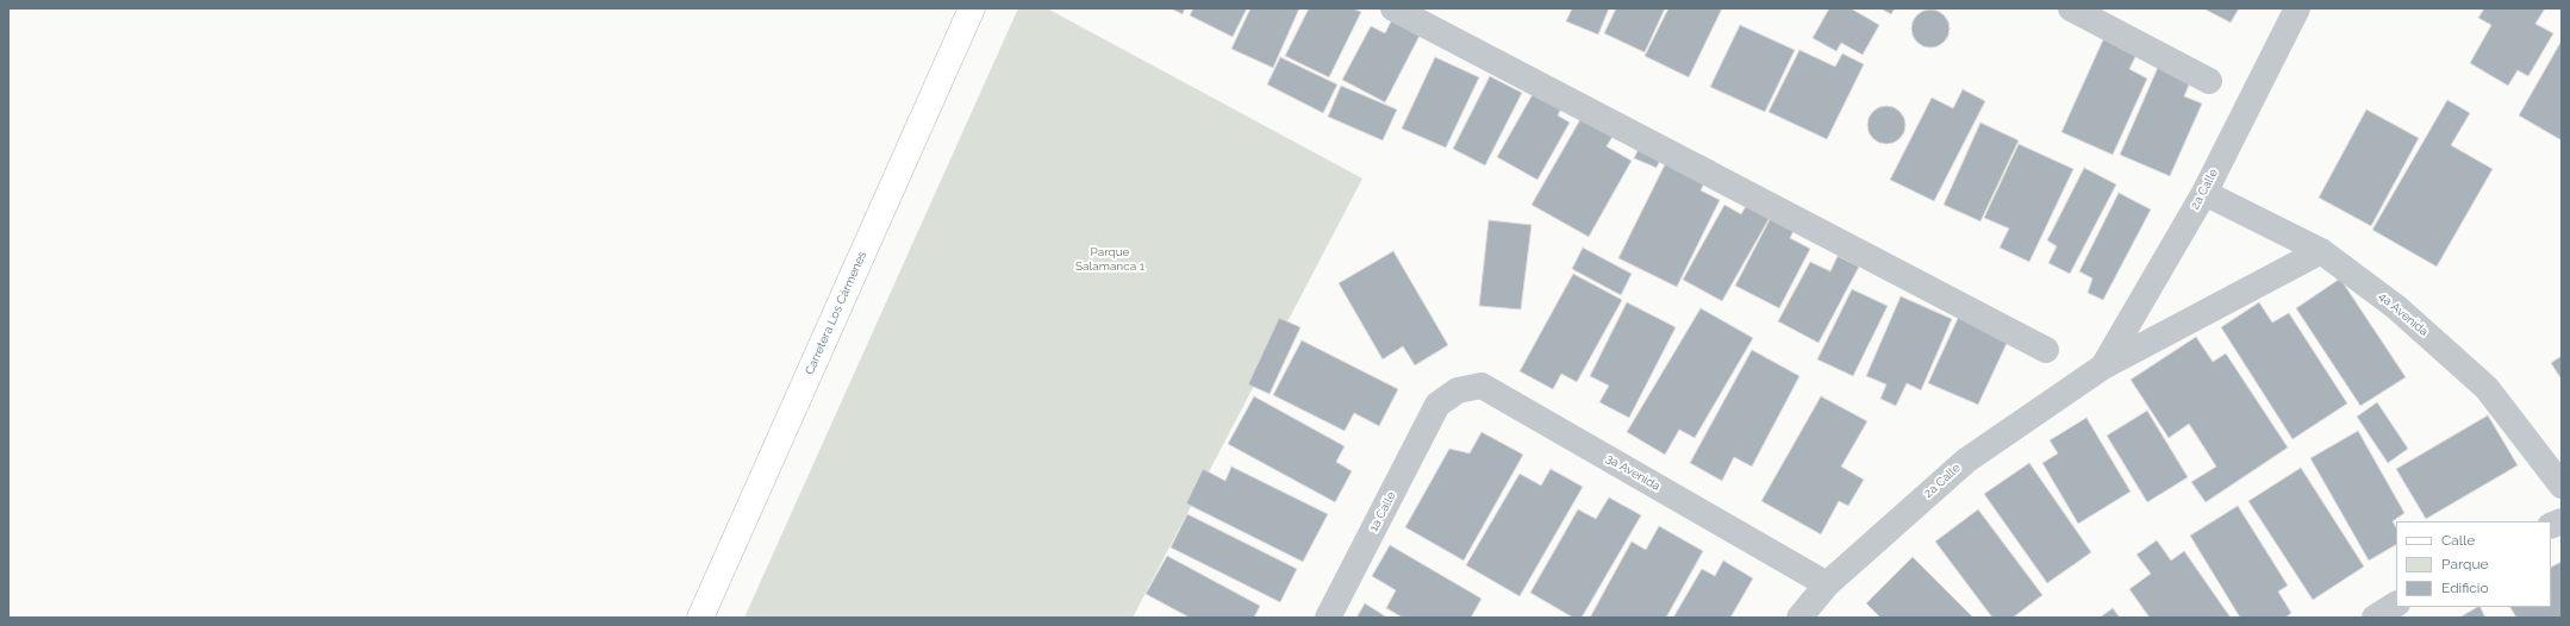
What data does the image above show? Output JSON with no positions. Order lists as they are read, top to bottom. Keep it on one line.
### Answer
{"streets":{"main road":["Carretera Los Cármenes"],"street":["2a Calle","4a Avenida","3a Avenida","1a Calle"]},"crossings":[["2a Calle","4a Avenida"],["2a Calle","3a Avenida"],["3a Avenida","1a Calle"]],"parks":["Parque Salamanca 1"],"legend":["Calle","Parque","Edificio"]}
